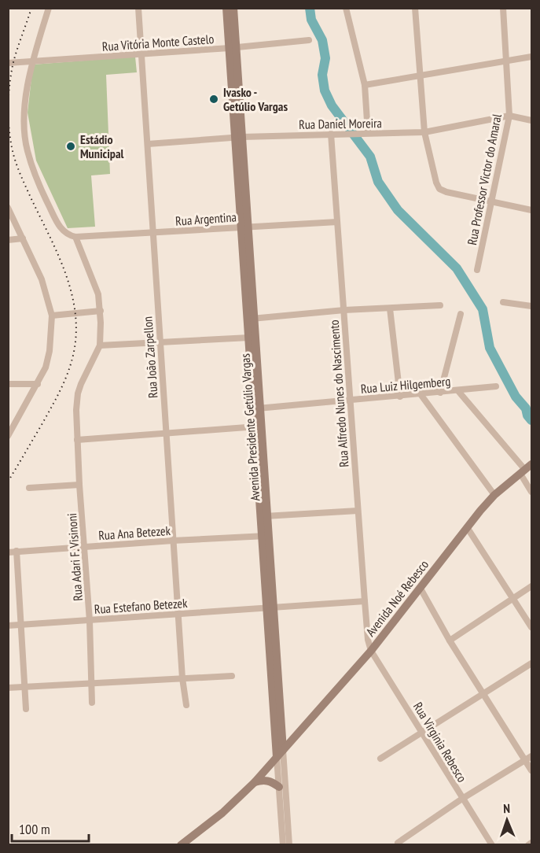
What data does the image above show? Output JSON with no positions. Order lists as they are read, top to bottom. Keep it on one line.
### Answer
{"streets":{"main road":["Avenida Presidente Getúlio Vargas","Avenida Noé Rebesco"],"street":["Rua Vitória Monte Castelo","Rua Daniel Moreira","Rua Professor Victor do Amaral","Rua Argentina","Rua João Zarpellon","Rua Luiz Hilgemberg","Rua Alfredo Nunes do Nascimento","Rua Ana Betezek","Rua Adari F. Visinoni","Rua Estefano Betezek","Rua Virginia Rebesco"]},"crossings":[["Rua Vitória Monte Castelo","Rua João Zarpellon"],["Rua Vitória Monte Castelo","Avenida Presidente Getúlio Vargas"],["Rua Daniel Moreira","Rua Professor Victor do Amaral"],["Rua Daniel Moreira","Rua João Zarpellon"],["Rua Daniel Moreira","Rua Alfredo Nunes do Nascimento"],["Rua Daniel Moreira","Avenida Presidente Getúlio Vargas"],["Rua Argentina","Rua João Zarpellon"],["Rua Argentina","Rua Alfredo Nunes do Nascimento"],["Rua Argentina","Avenida Presidente Getúlio Vargas"],["Rua João Zarpellon","Rua Ana Betezek"],["Rua João Zarpellon","Rua Estefano Betezek"],["Rua Luiz Hilgemberg","Rua Alfredo Nunes do Nascimento"],["Rua Luiz Hilgemberg","Avenida Presidente Getúlio Vargas"],["Rua Alfredo Nunes do Nascimento","Avenida Noé Rebesco"],["Rua Alfredo Nunes do Nascimento","Rua Estefano Betezek"],["Rua Alfredo Nunes do Nascimento","Rua Virginia Rebesco"],["Avenida Presidente Getúlio Vargas","Rua Ana Betezek"],["Avenida Presidente Getúlio Vargas","Avenida Noé Rebesco"],["Avenida Presidente Getúlio Vargas","Rua Estefano Betezek"],["Rua Ana Betezek","Rua Adari F. Visinoni"],["Rua Adari F. Visinoni","Rua Estefano Betezek"],["Avenida Noé Rebesco","Rua Virginia Rebesco"]],"places":["Ivasko - Getúlio Vargas","Estádio Municipal"],"scale_bar":"100 m","north":"top"}
